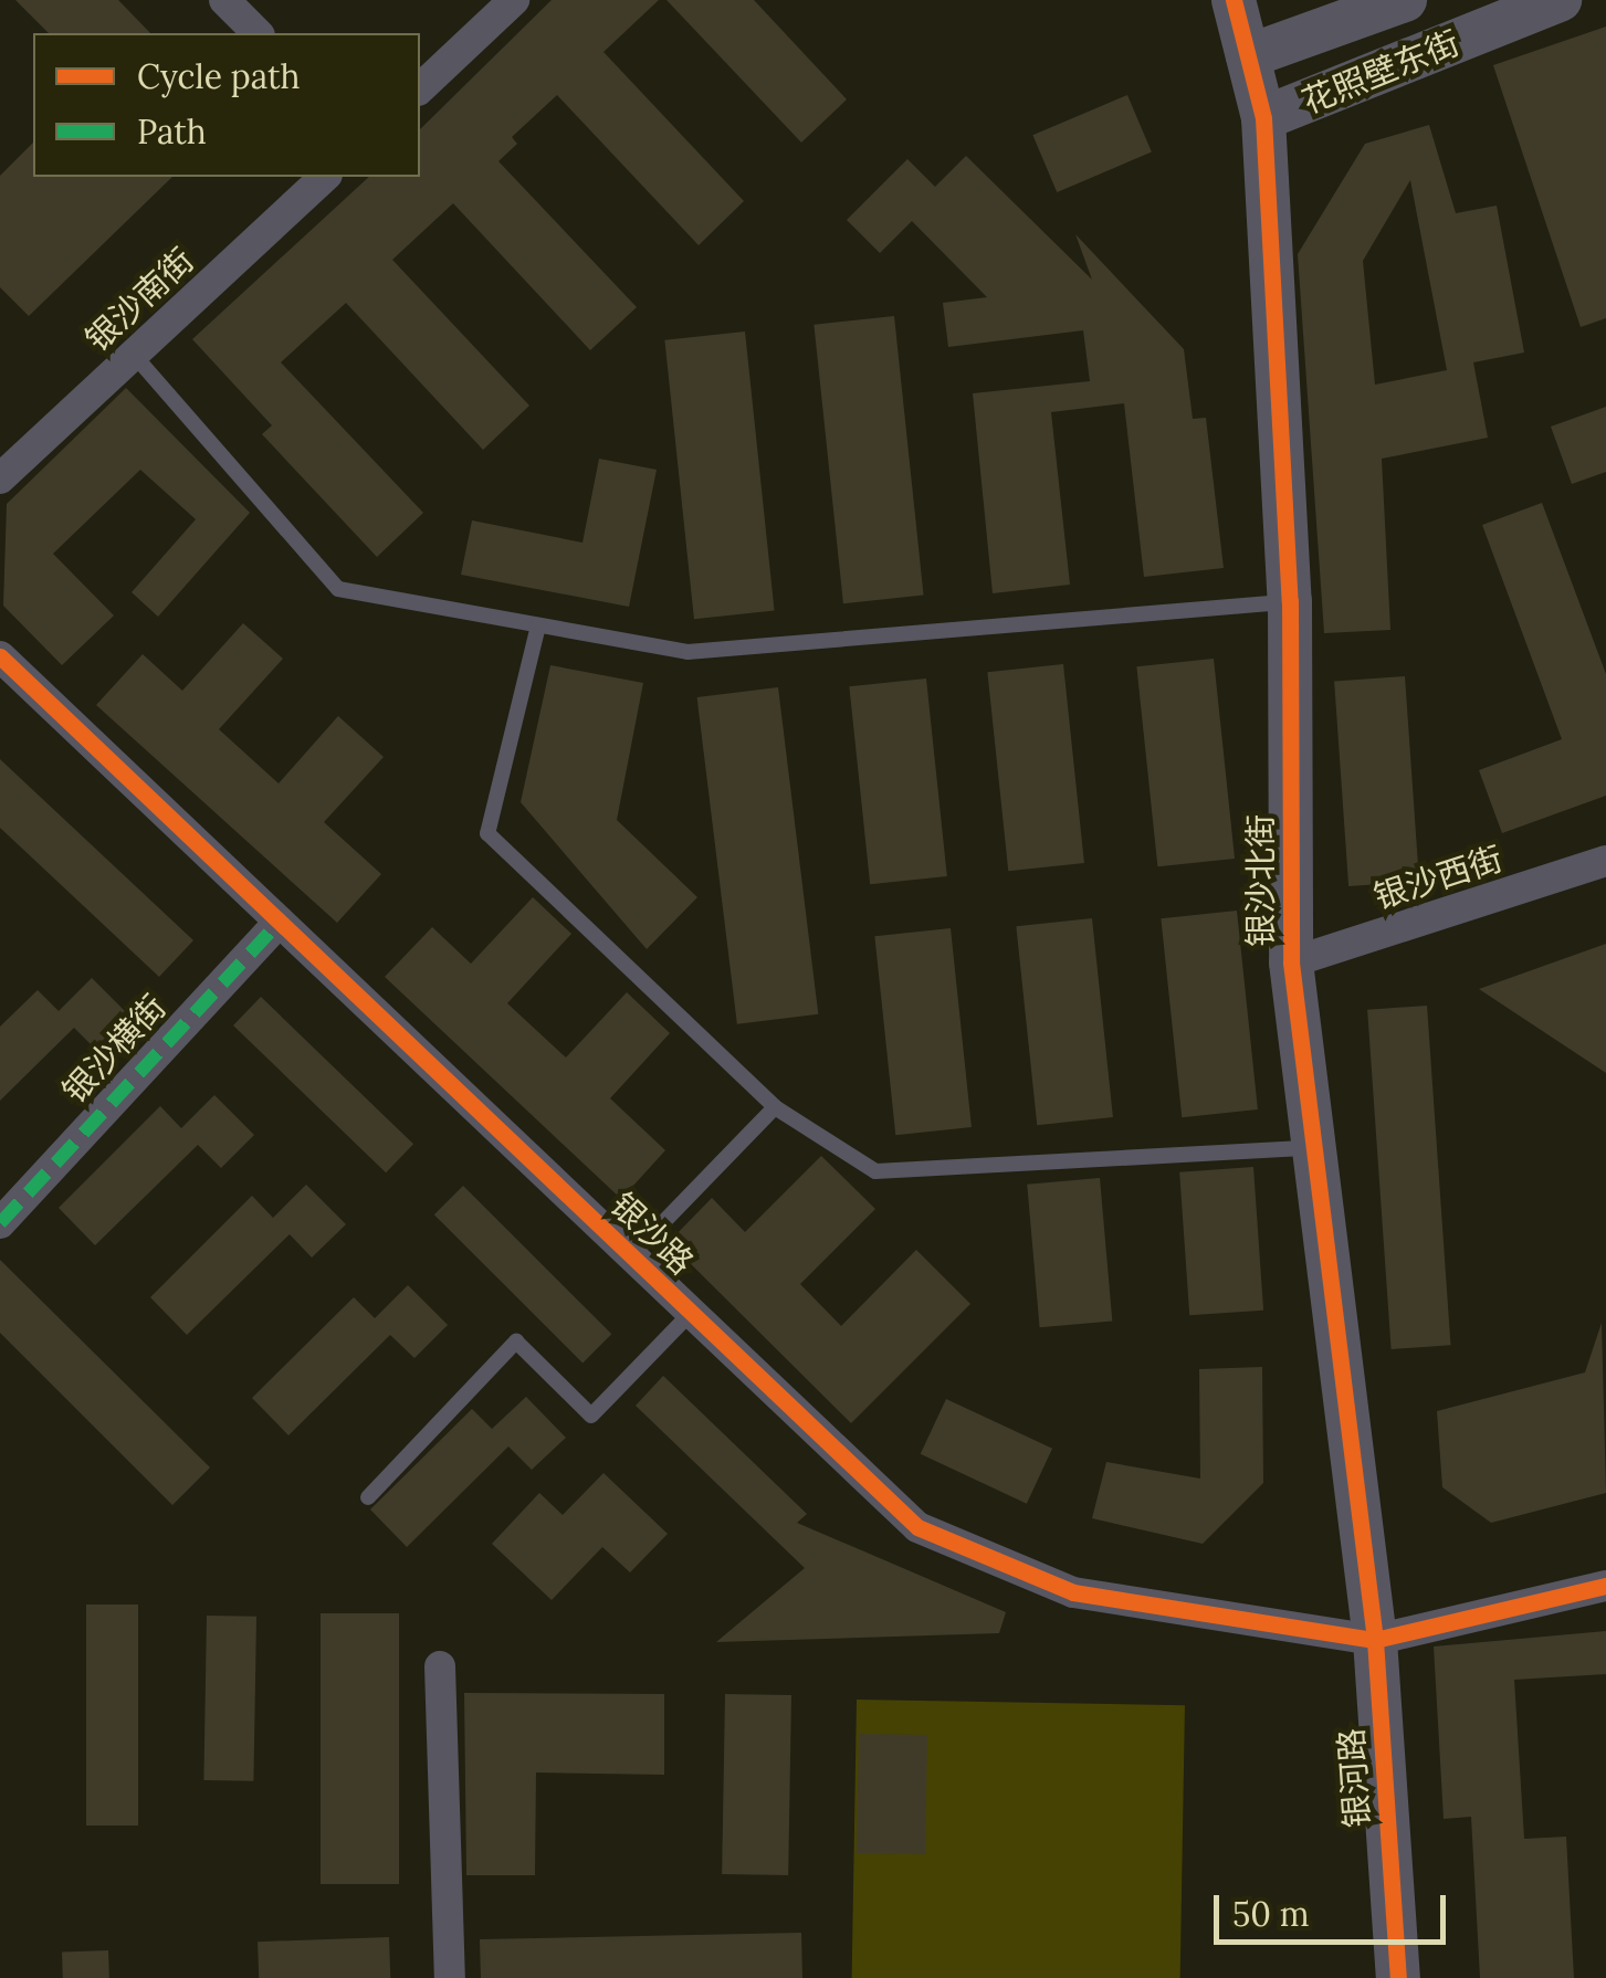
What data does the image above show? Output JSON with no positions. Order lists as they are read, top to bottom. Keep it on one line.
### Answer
{"streets":{"street":["花照壁东街","银沙南街","银沙西街","银沙北街","银沙横街","银沙路","银河路"]},"crossings":[["花照壁东街","银沙北街"],["银沙西街","银沙北街"],["银沙北街","银沙路"],["银沙北街","银河路"],["银沙横街","银沙路"],["银沙路","银河路"]],"legend":["Cycle path","Path"],"scale_bar":"50 m"}
